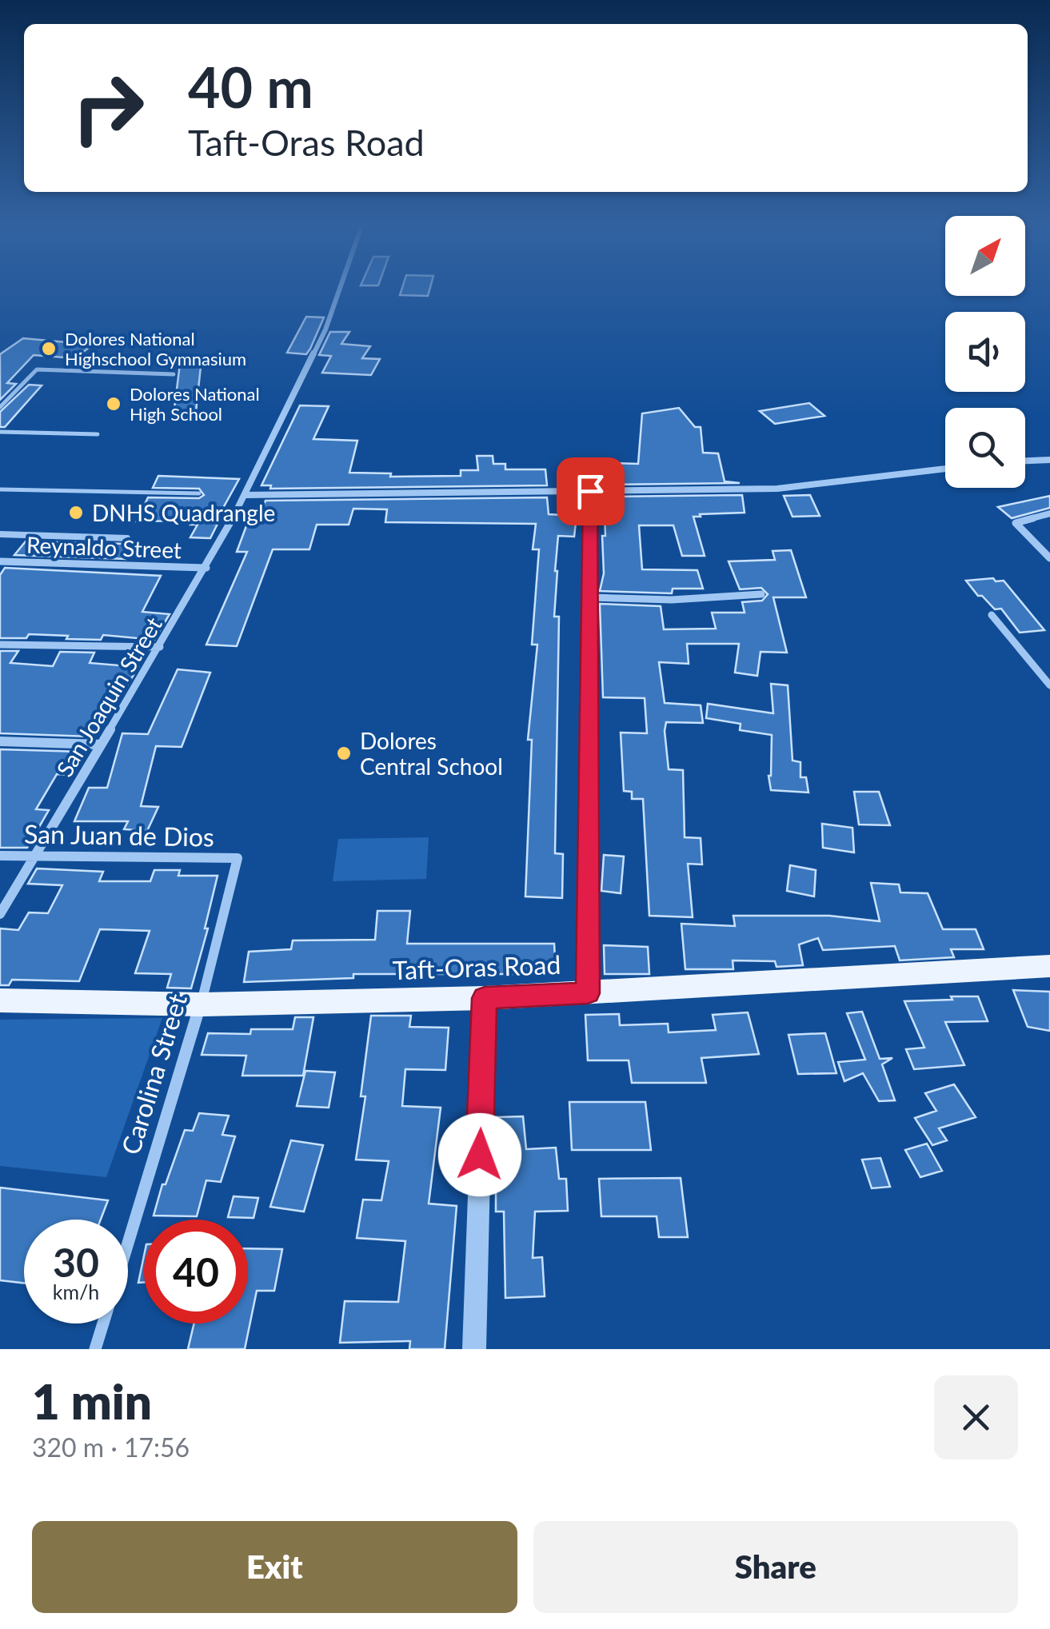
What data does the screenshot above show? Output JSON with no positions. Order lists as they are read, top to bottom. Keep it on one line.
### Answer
{"streets":{"main road":["Taft-Oras Road"],"street":["Reynaldo Street","San Joaquin Street","San Juan de Dios","Carolina Street"]},"crossings":[["Reynaldo Street","San Joaquin Street"],["San Joaquin Street","San Juan de Dios"],["San Juan de Dios","Carolina Street"],["Taft-Oras Road","Carolina Street"]],"places":["Dolores National Highschool Gymnasium","Dolores National High School","DNHS Quadrangle","Dolores Central School"],"north":"top right","page":{"turn":["40 m","Taft-Oras Road"],"speed":"30 km/h","limit":"40","heading":["1 min","320 m · 17:56"],"buttons":["Exit","Share"]}}
